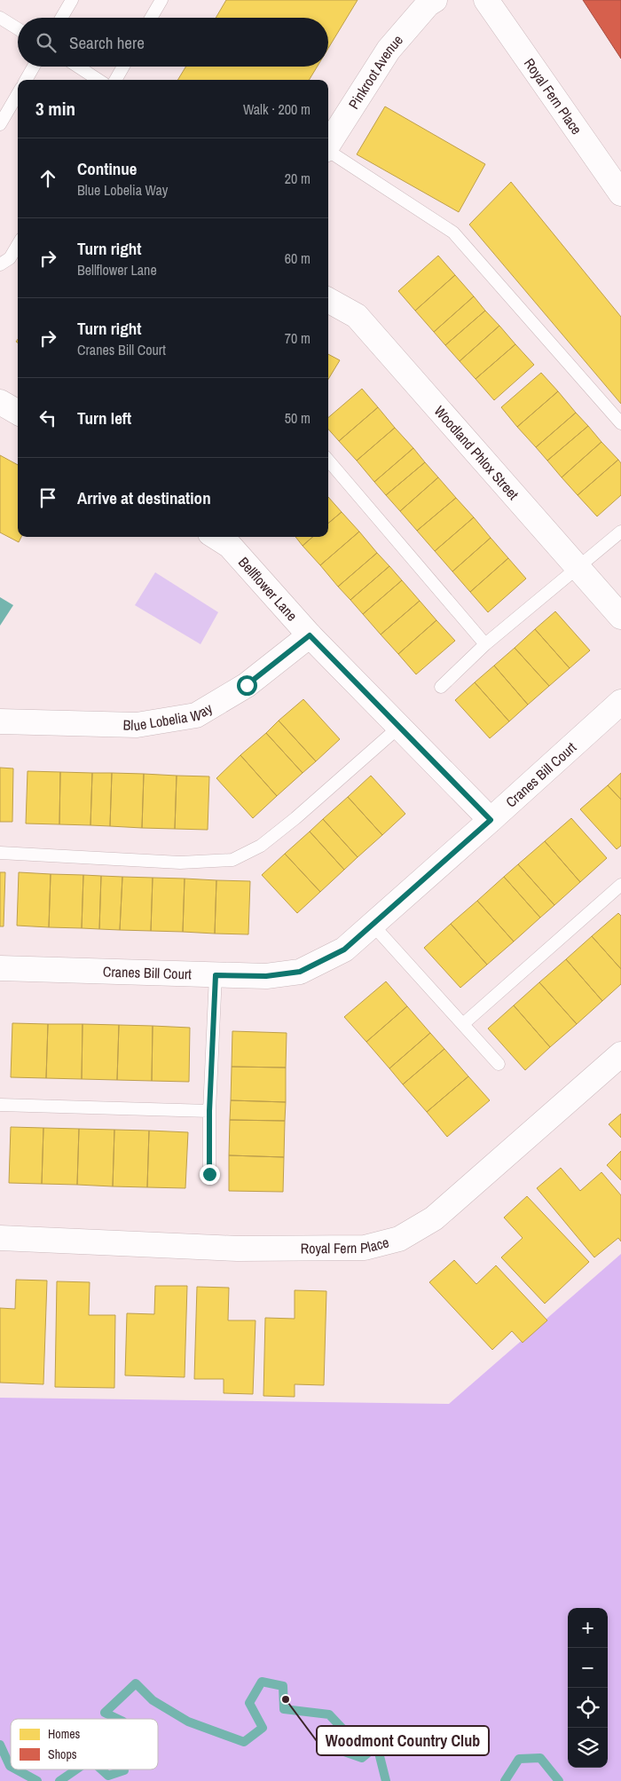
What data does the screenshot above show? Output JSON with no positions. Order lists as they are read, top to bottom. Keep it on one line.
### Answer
{"streets":{"street":["Pinkroot Avenue","Royal Fern Place","Woodland Phlox Street","Bellflower Lane","Blue Lobelia Way","Cranes Bill Court"]},"crossings":[["Bellflower Lane","Blue Lobelia Way"],["Bellflower Lane","Cranes Bill Court"]],"places":["Woodmont Country Club"],"legend":["Homes","Shops"],"page":{"search":"Search here","heading":["3 min","Walk · 200 m"],"list":[["Continue","Blue Lobelia Way","20 m"],["Turn right","Bellflower Lane","60 m"],["Turn right","Cranes Bill Court","70 m"],["Turn left","50 m"],"Arrive at destination"],"map_buttons":["+","−"]}}
